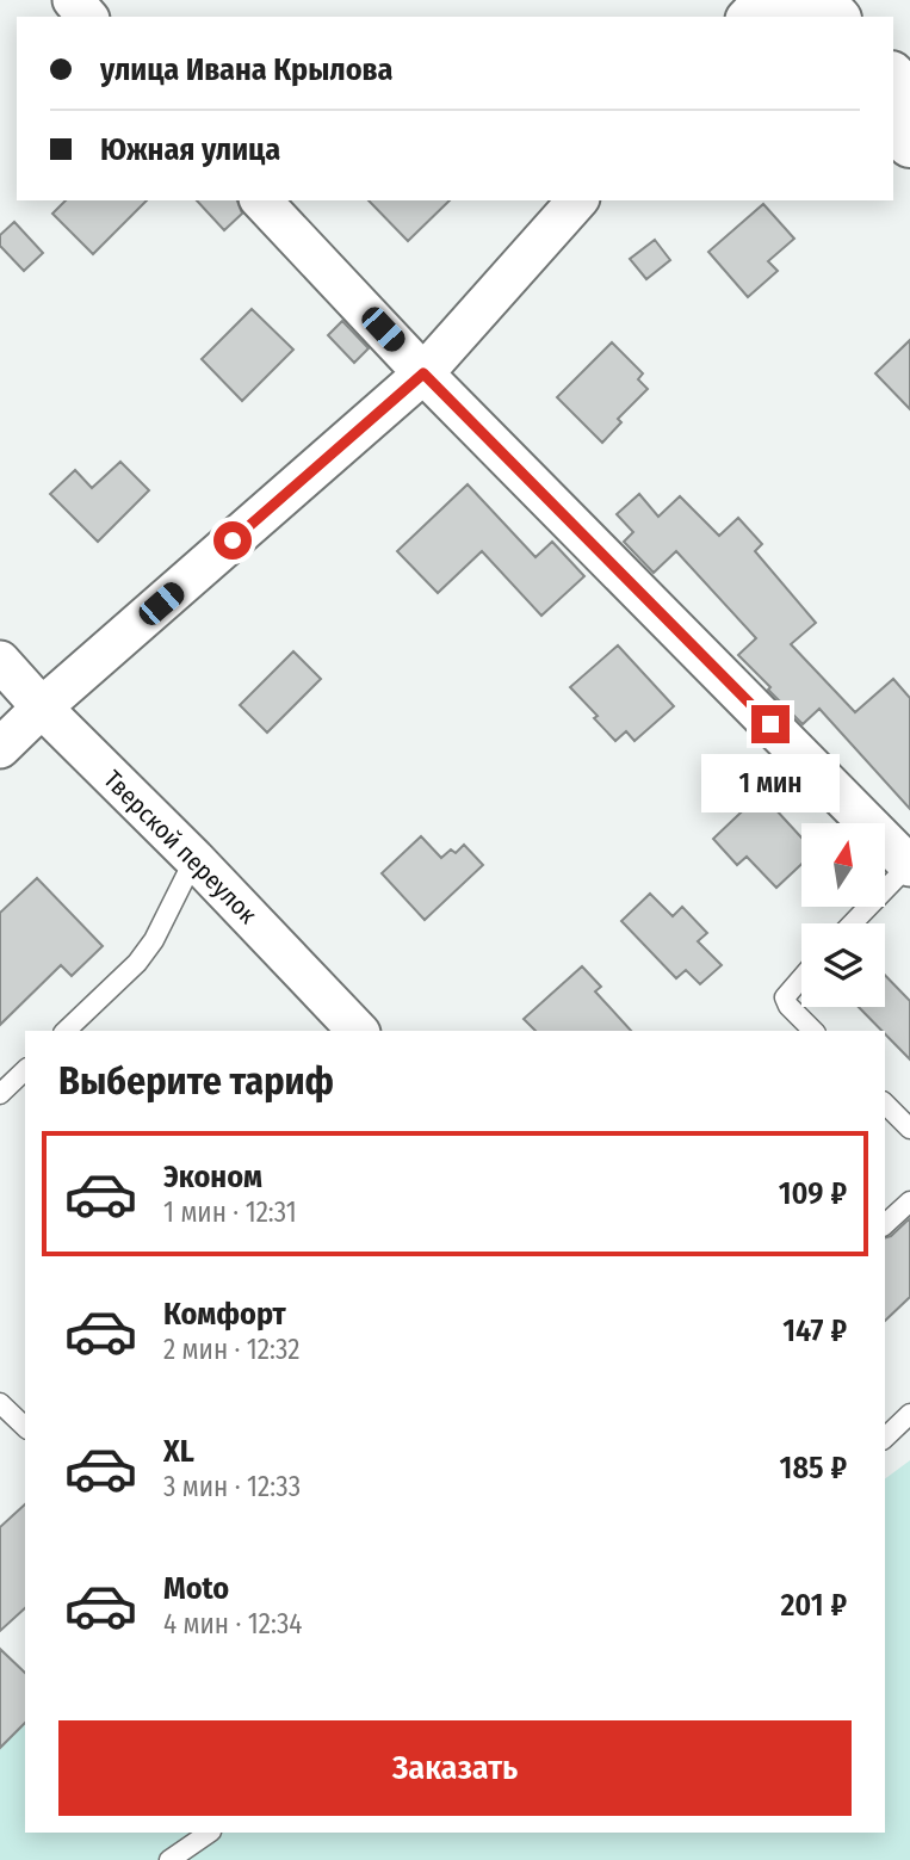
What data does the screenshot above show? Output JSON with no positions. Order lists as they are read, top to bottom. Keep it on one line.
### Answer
{"streets":{"street":["Тверской переулок"]},"north":"top","page":{"banner":["улица Ивана Крылова","Южная улица"],"bubble":"1 мин","heading":"Выберите тариф","list":[{"name":"Эконом","note":"1 мин · 12:31","value":"109 ₽"},{"name":"Комфорт","note":"2 мин · 12:32","value":"147 ₽"},{"name":"XL","note":"3 мин · 12:33","value":"185 ₽"},{"name":"Moto","note":"4 мин · 12:34","value":"201 ₽"}],"buttons":"Заказать"}}
